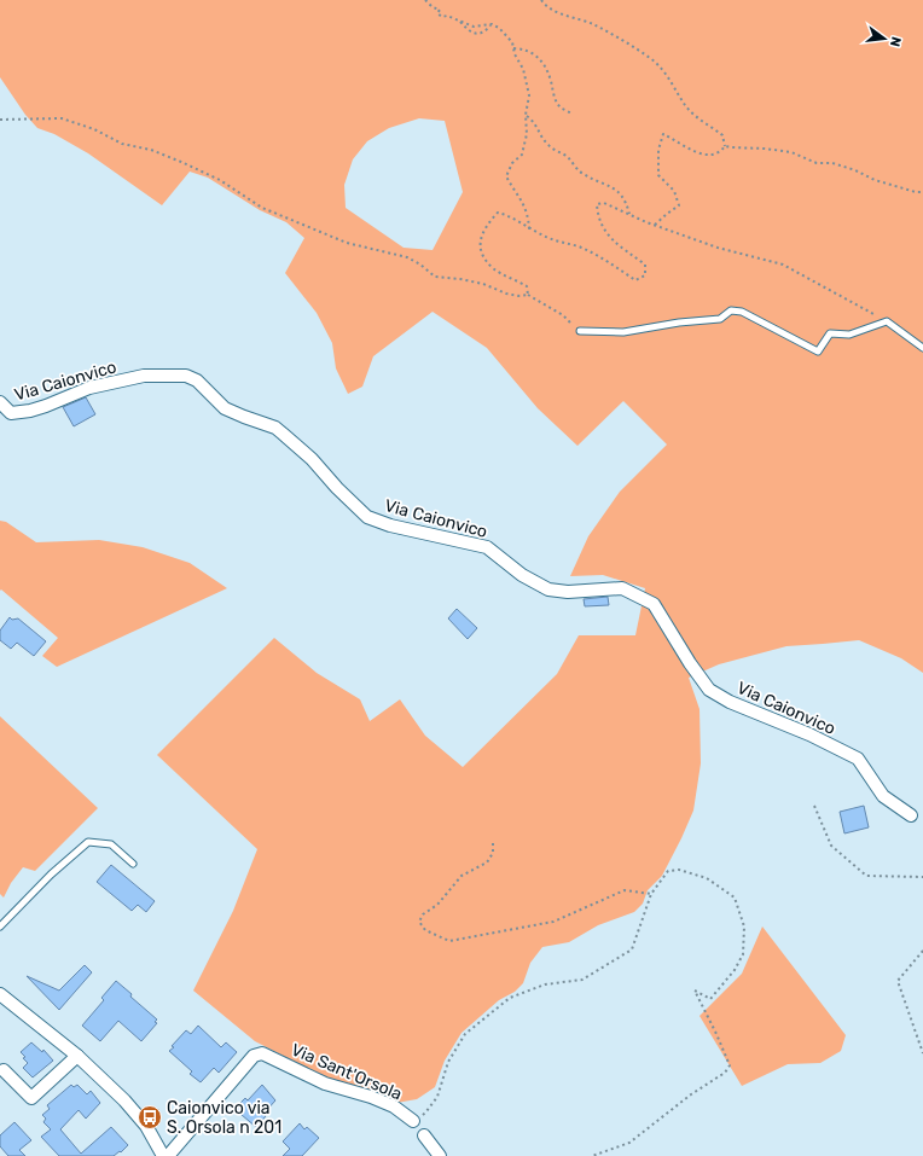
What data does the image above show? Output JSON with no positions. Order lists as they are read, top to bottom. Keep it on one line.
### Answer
{"streets":{"street":["Via Caionvico","Via Sant'Orsola"]},"places":{"bus stop":["Caionvico via S. Orsola n 201"]},"north":"right"}
